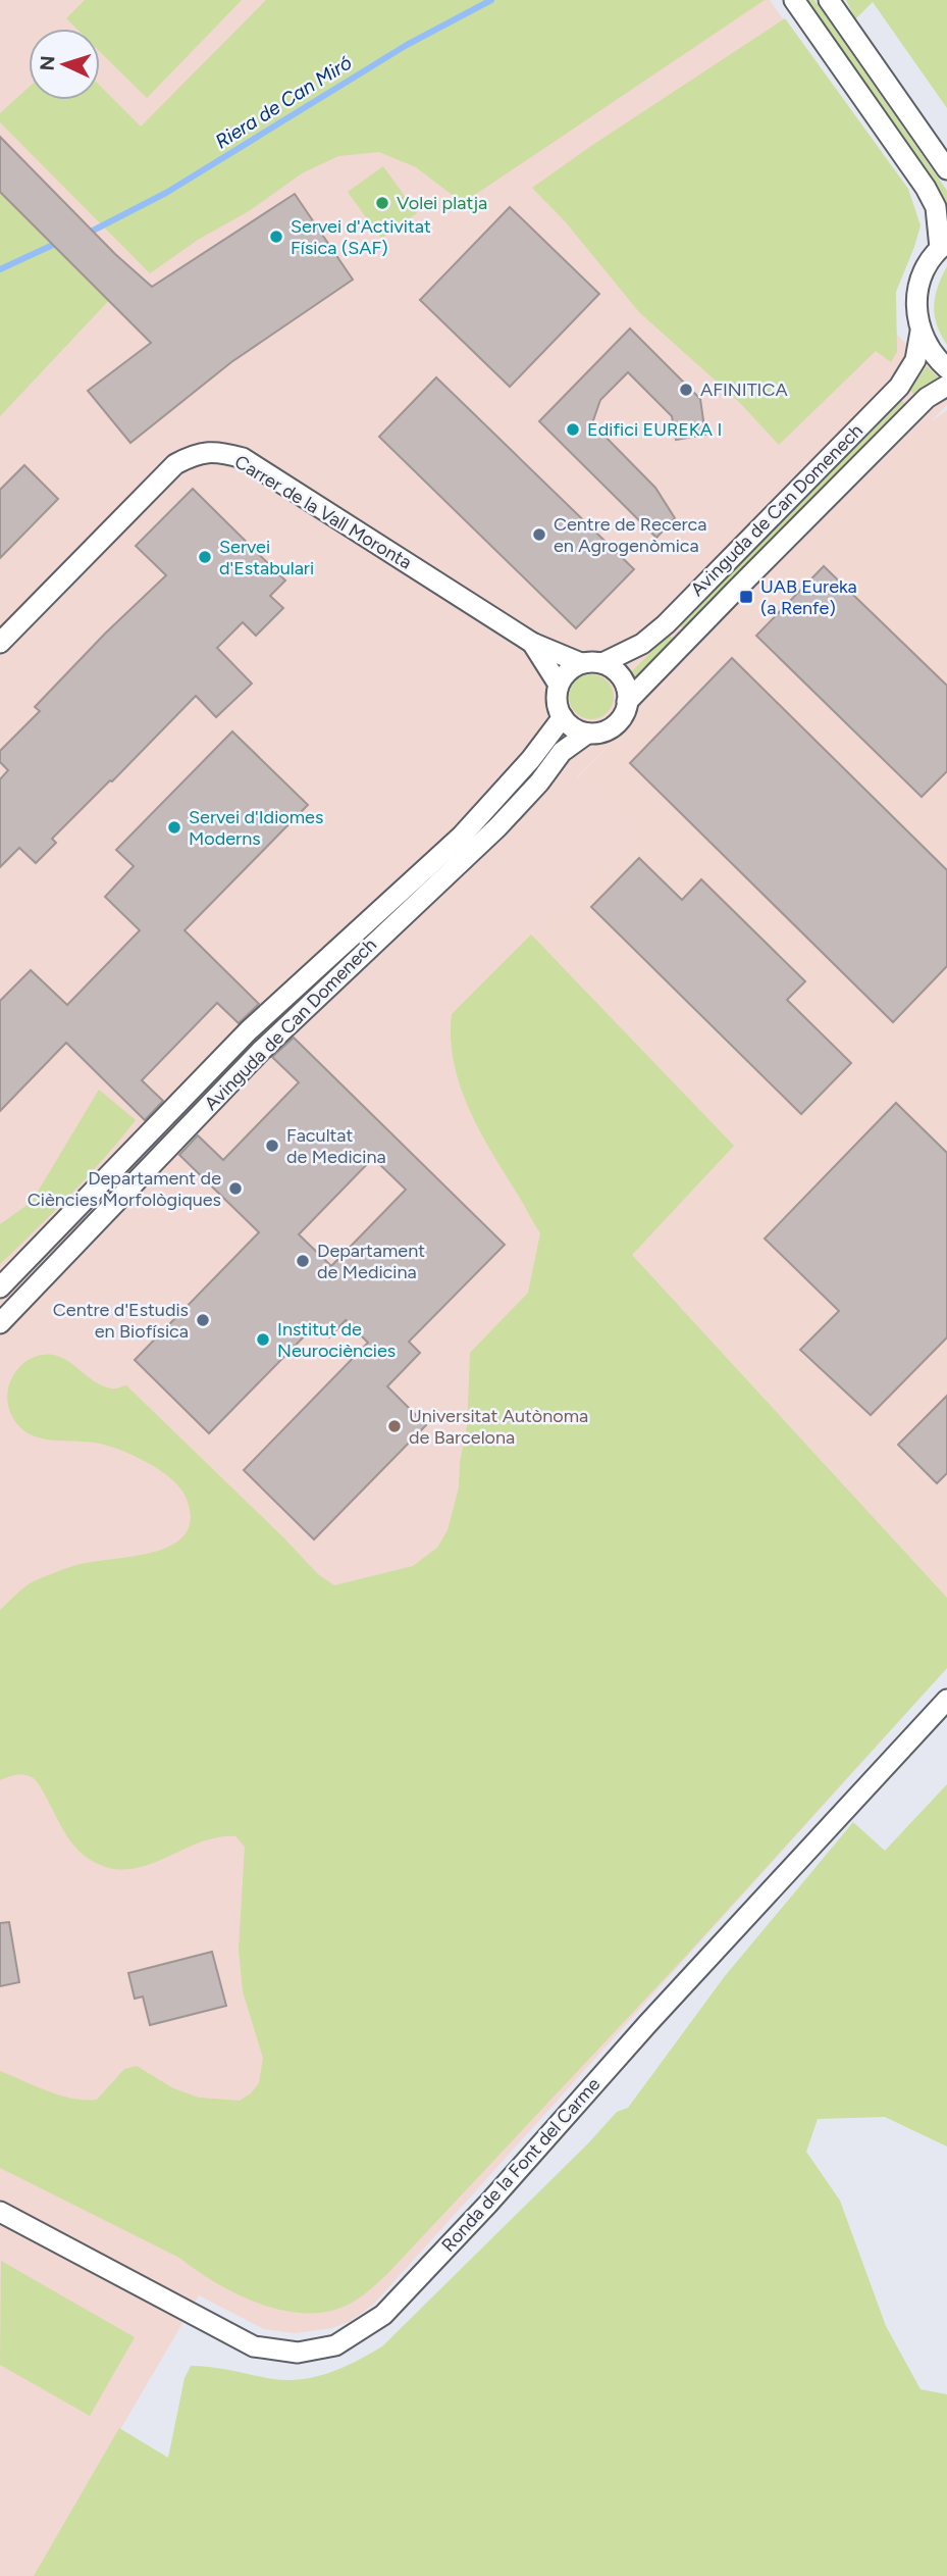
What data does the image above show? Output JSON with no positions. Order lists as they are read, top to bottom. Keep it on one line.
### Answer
{"streets":{"street":["Avinguda de Can Domenech","Carrer de la Vall Moronta","Ronda de la Font del Carme"]},"crossings":[["Avinguda de Can Domenech","Carrer de la Vall Moronta"]],"water":["Riera de Can Miró"],"places":{"other":["Volei platja","Servei d'Activitat Física (SAF)","AFINITICA","Edifici EUREKA I","Centre de Recerca en Agrogenòmica","Servei d'Estabulari","Servei d'Idiomes Moderns","Facultat de Medicina","Departament de Ciències Morfològiques","Departament de Medicina","Centre d'Estudis en Biofísica","Institut de Neurociències","Universitat Autònoma de Barcelona"],"transit":["UAB Eureka (a Renfe)"]},"north":"left"}
